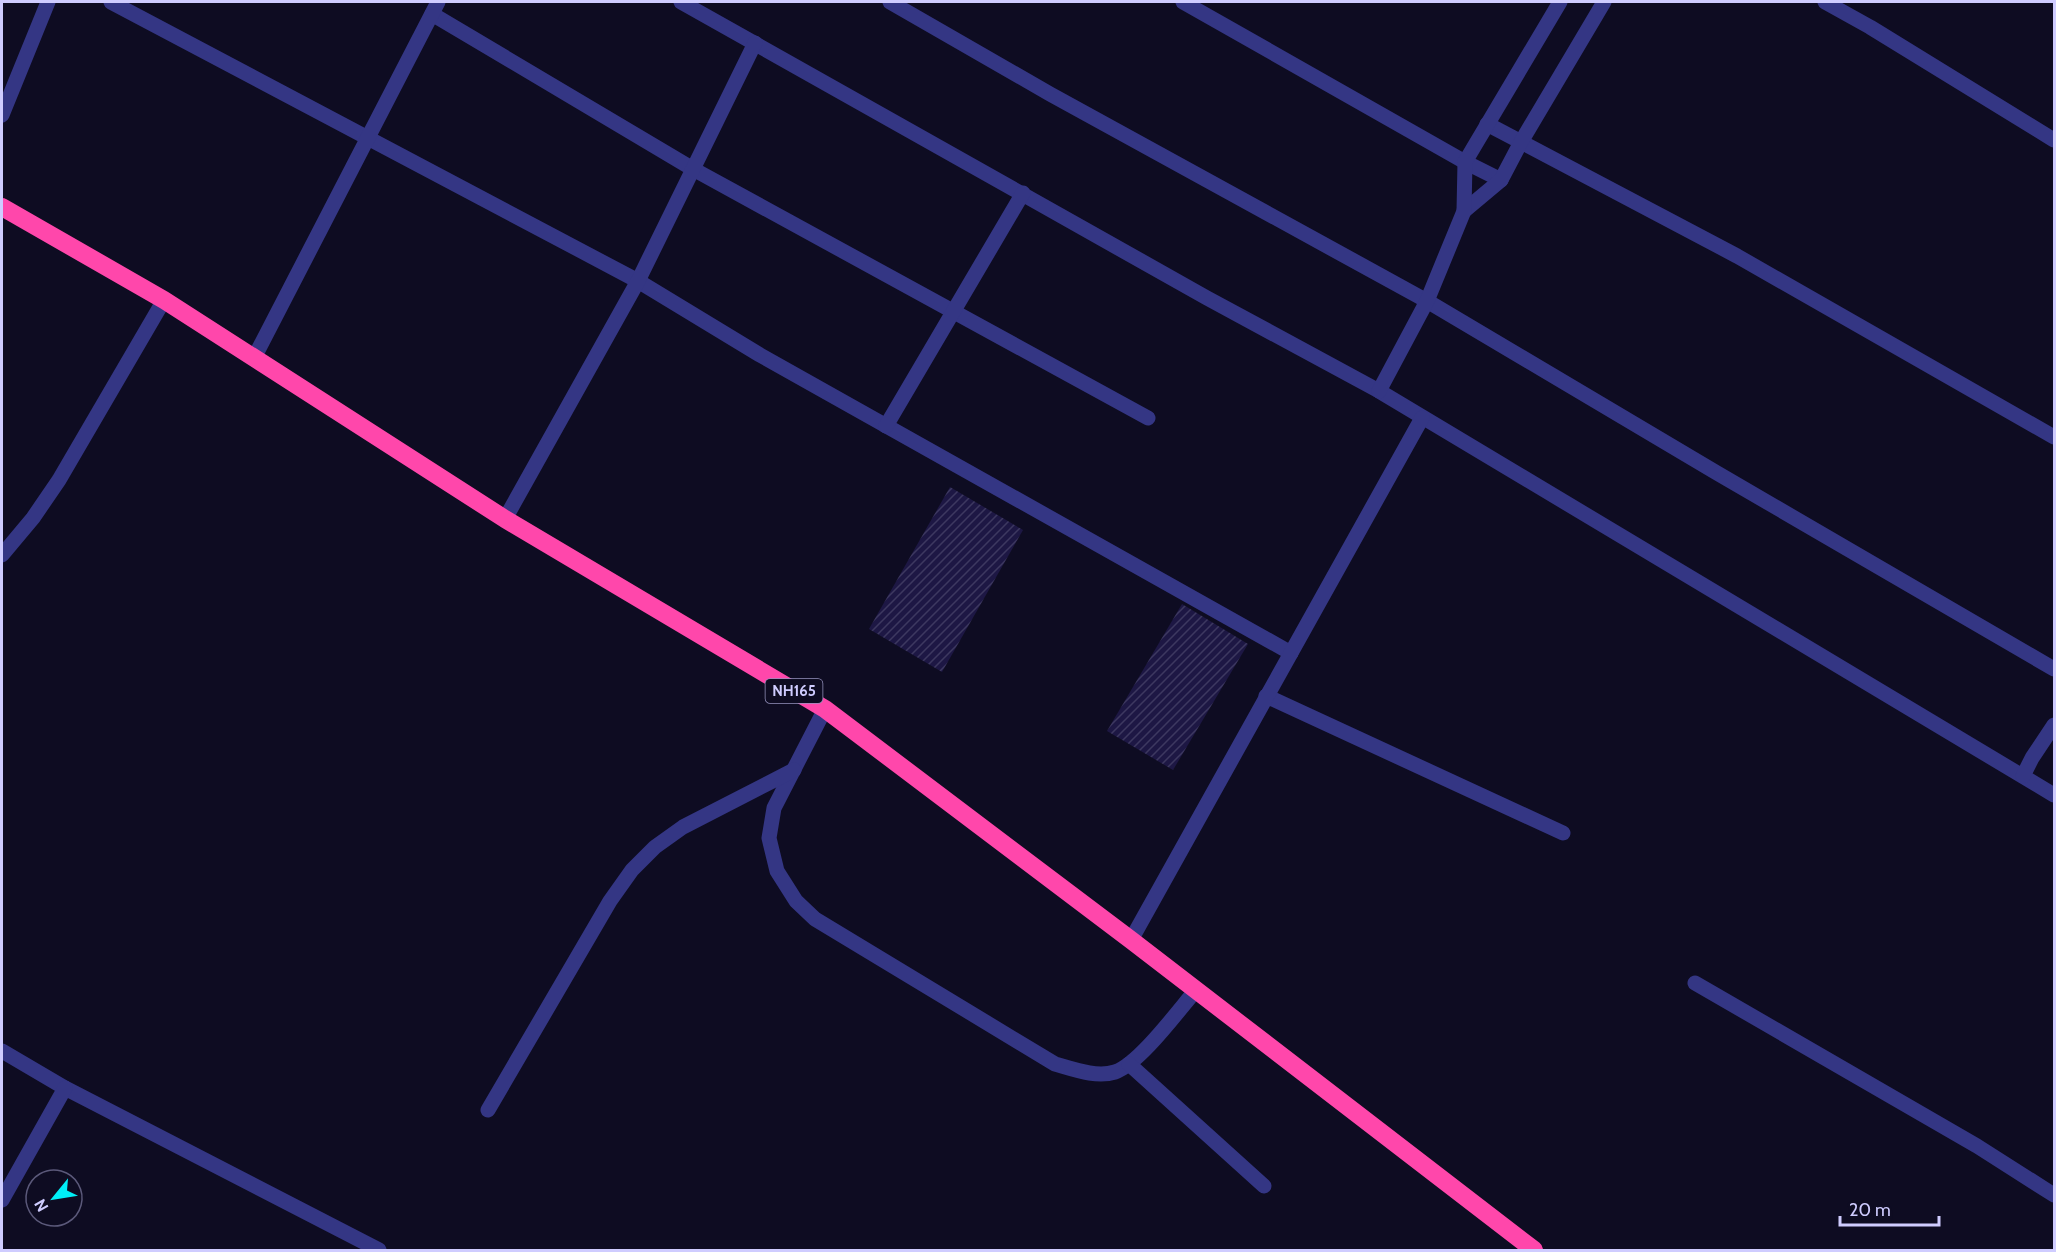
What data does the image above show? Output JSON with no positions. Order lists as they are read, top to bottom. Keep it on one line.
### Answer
{"streets":{"highway":["NH165"]},"scale_bar":"20 m","north":"bottom left"}
